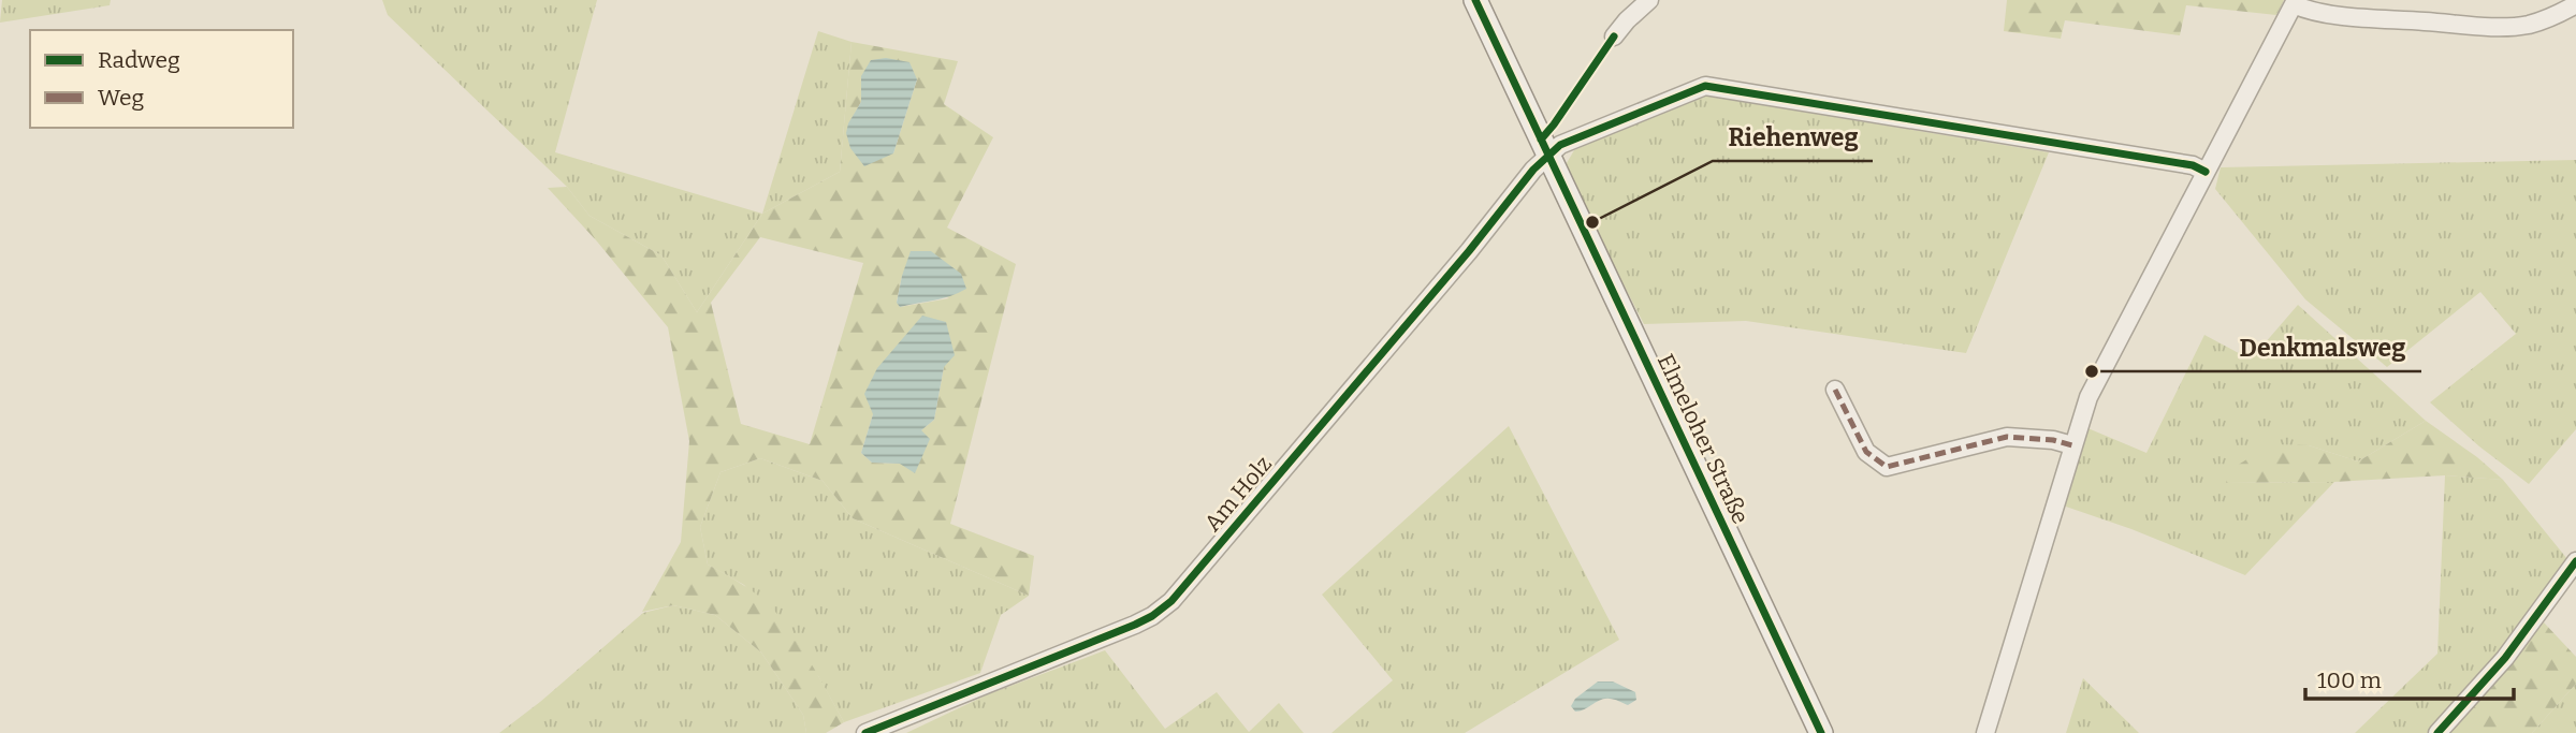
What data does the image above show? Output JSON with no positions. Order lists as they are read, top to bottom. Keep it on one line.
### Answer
{"streets":{"street":["Elmeloher Straße","Am Holz"]},"crossings":[["Elmeloher Straße","Am Holz"]],"places":["Riehenweg","Denkmalsweg"],"legend":["Radweg","Weg"],"scale_bar":"100 m"}
